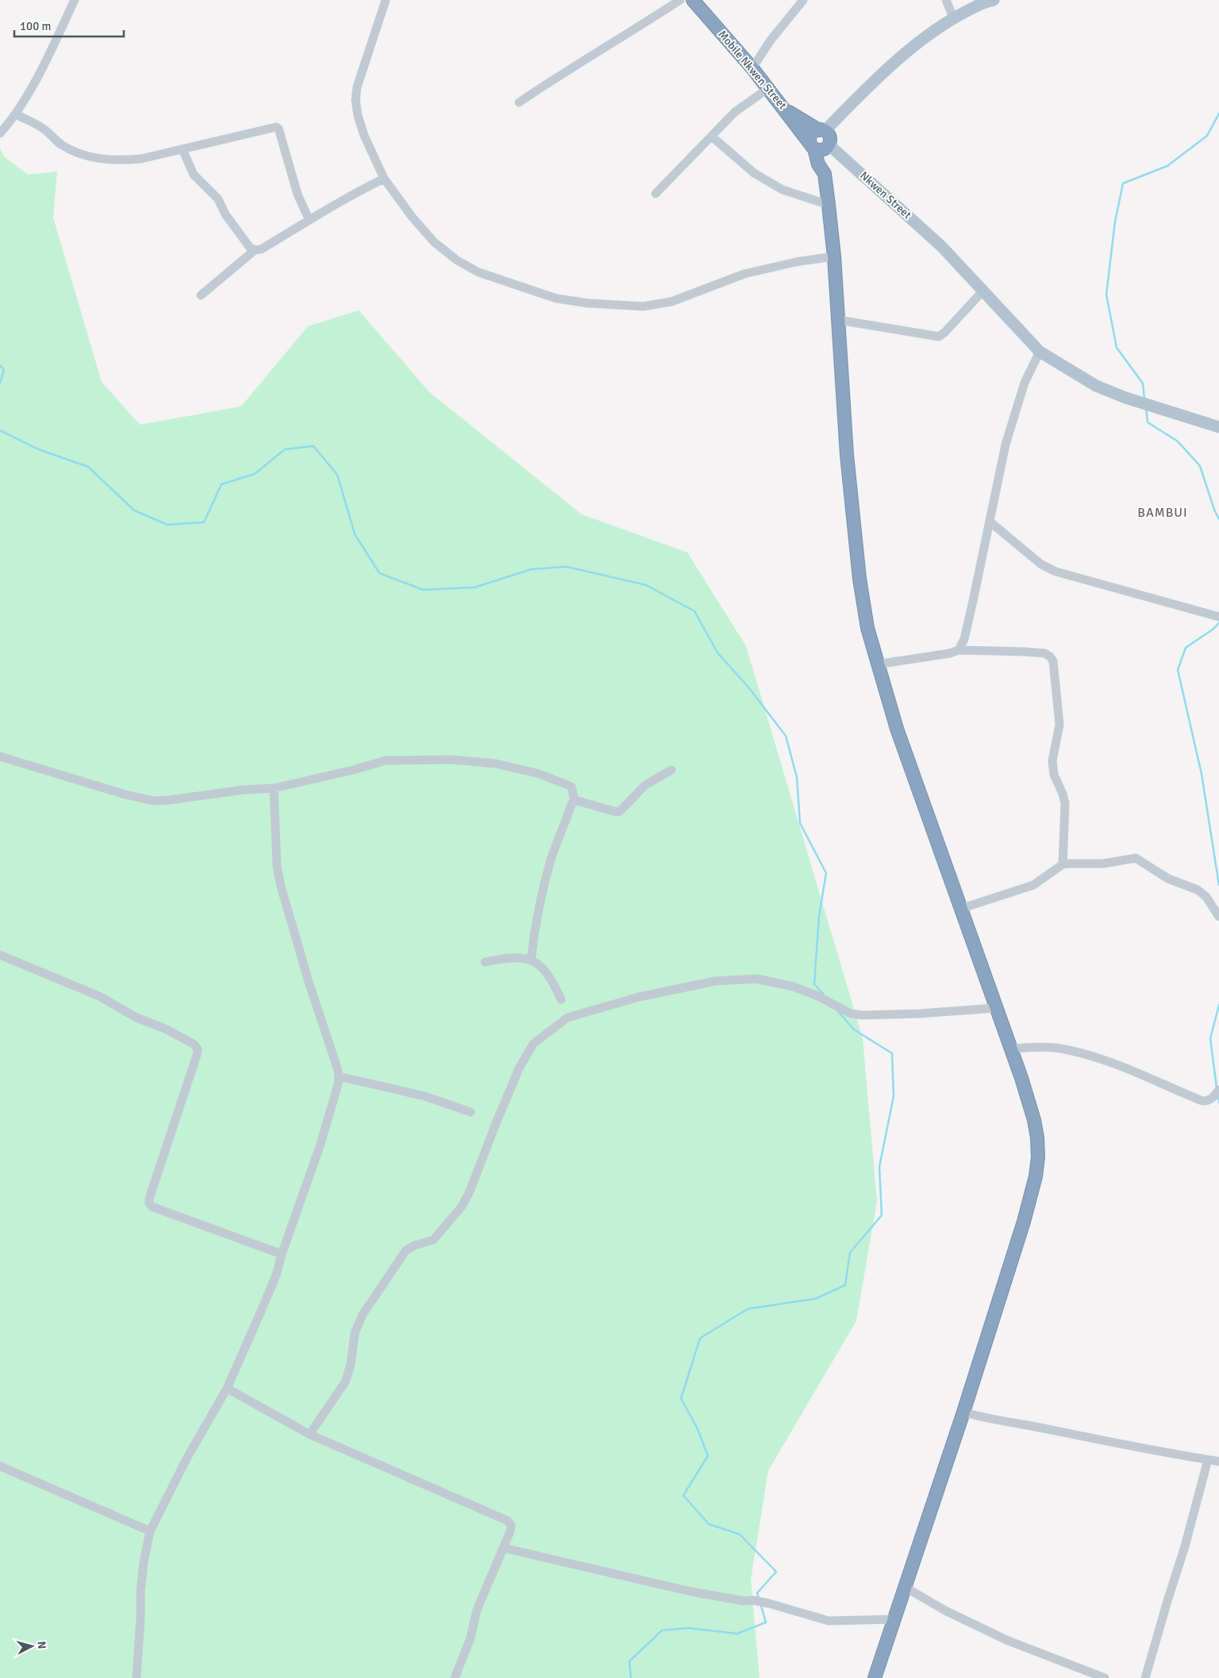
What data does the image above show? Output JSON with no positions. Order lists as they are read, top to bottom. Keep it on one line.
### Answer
{"streets":{"highway":["Mobile Nkwen Street"],"main road":["Nkwen Street"]},"districts":["BAMBUI"],"scale_bar":"100 m","north":"right"}
